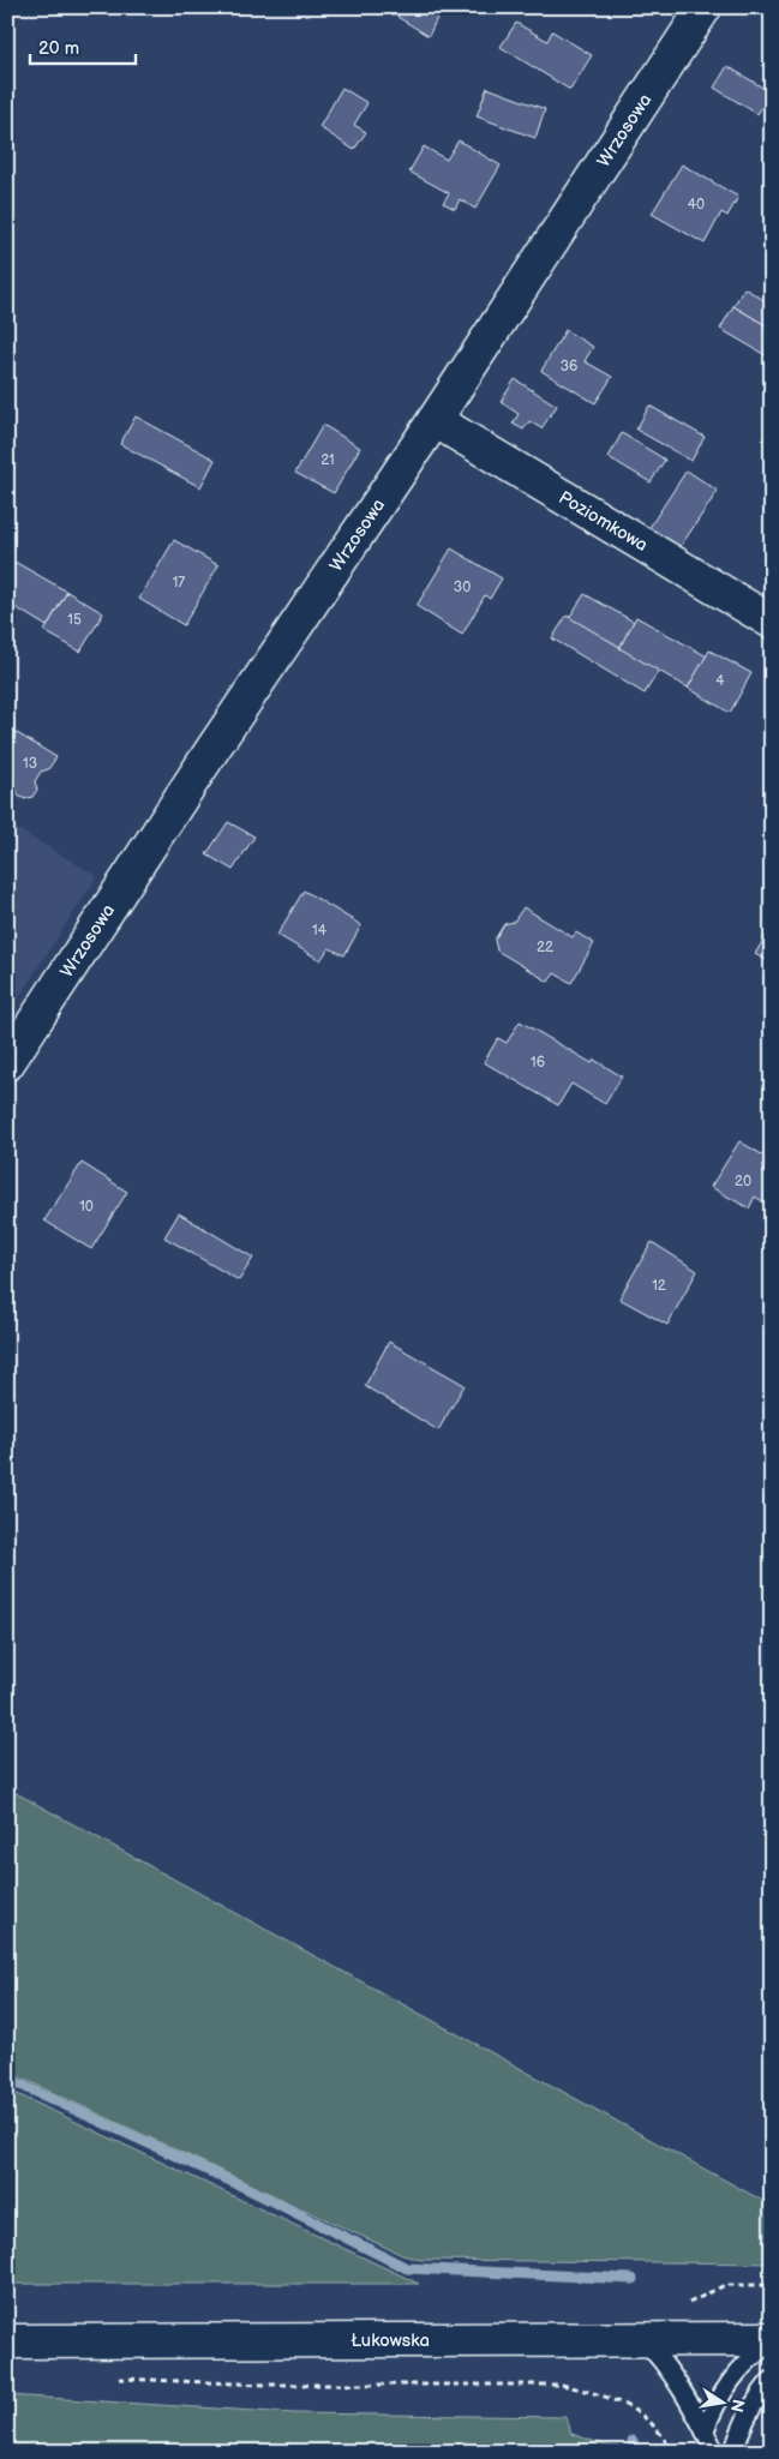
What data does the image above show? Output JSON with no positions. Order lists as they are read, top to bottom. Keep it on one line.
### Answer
{"streets":{"street":["Wrzosowa","Poziomkowa","Łukowska"]},"crossings":[["Wrzosowa","Poziomkowa"]],"house_numbers":["40","36","21","17","30","15","4","13","14","22","16","20","10","12"],"scale_bar":"20 m","north":"right"}
